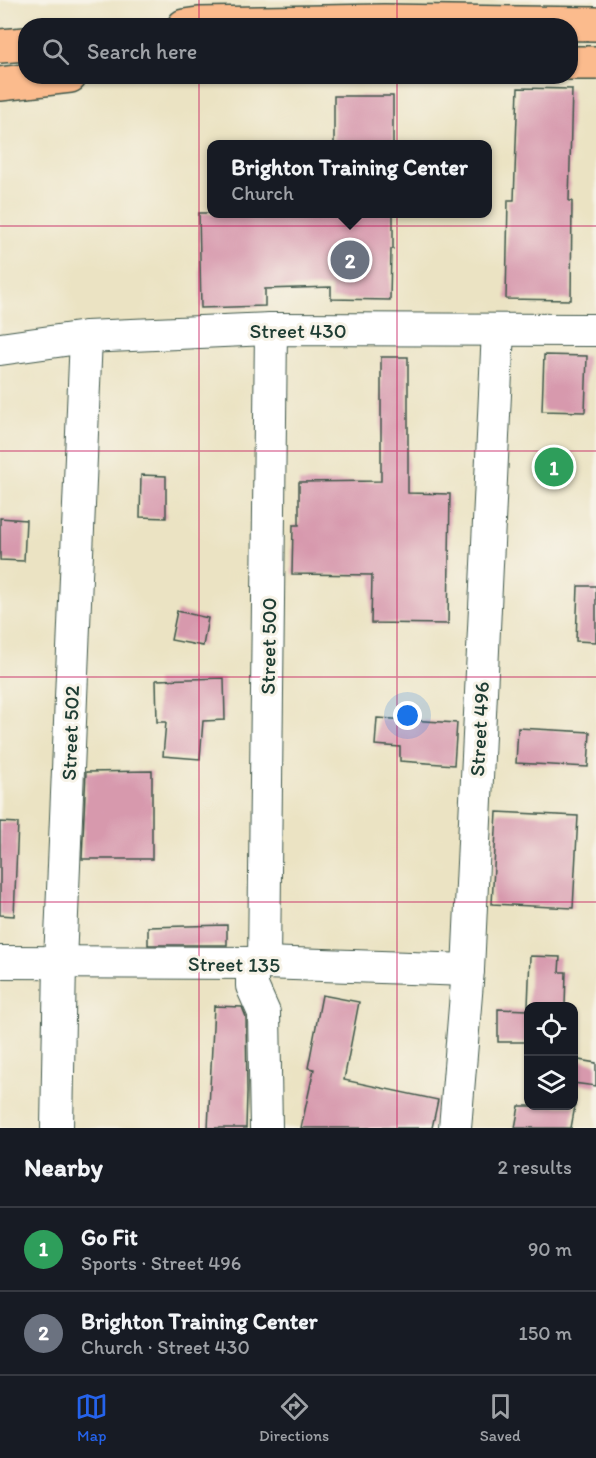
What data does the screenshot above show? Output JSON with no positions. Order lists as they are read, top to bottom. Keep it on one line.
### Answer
{"streets":{"street":["Street 430","Street 500","Street 496","Street 502","Street 135"]},"crossings":[["Street 430","Street 500"],["Street 430","Street 496"],["Street 430","Street 502"],["Street 500","Street 135"],["Street 496","Street 135"],["Street 502","Street 135"]],"page":{"search":"Search here","popup":["Brighton Training Center","Church"],"pins":["2","1"],"heading":["Nearby","2 results"],"list":[{"mark":"1","name":"Go Fit","note":"Sports · Street 496","value":"90 m"},{"mark":"2","name":"Brighton Training Center","note":"Church · Street 430","value":"150 m"}],"nav":["Map","Directions","Saved"]}}
